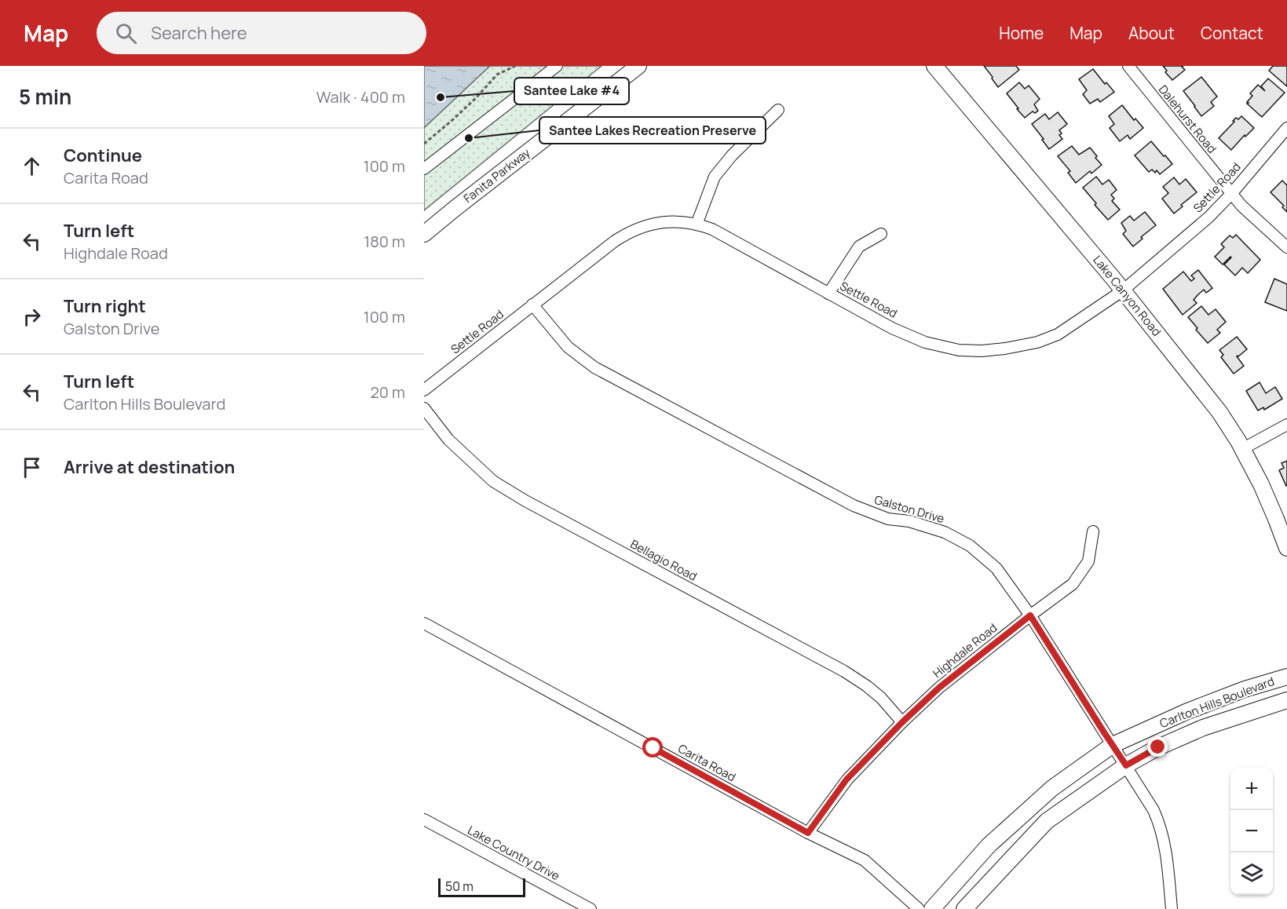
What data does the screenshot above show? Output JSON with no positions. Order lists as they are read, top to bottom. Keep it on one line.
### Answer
{"streets":{"street":["Dalehurst Road","Fanita Parkway","Settle Road","Lake Canyon Road","Galston Drive","Bellagio Road","Highdale Road","Carlton Hills Boulevard","Carita Road","Lake Country Drive"]},"crossings":[["Dalehurst Road","Settle Road"],["Settle Road","Lake Canyon Road"],["Settle Road","Galston Drive"],["Galston Drive","Highdale Road"],["Galston Drive","Carlton Hills Boulevard"],["Bellagio Road","Highdale Road"],["Highdale Road","Carita Road"]],"places":["Santee Lake #4","Santee Lakes Recreation Preserve"],"scale_bar":"50 m","page":{"header":"Map","search":"Search here","nav":["Home","Map","About","Contact"],"heading":["5 min","Walk · 400 m"],"list":[["Continue","Carita Road","100 m"],["Turn left","Highdale Road","180 m"],["Turn right","Galston Drive","100 m"],["Turn left","Carlton Hills Boulevard","20 m"],"Arrive at destination"],"map_buttons":["+","−"],"scale":"50 m"}}
